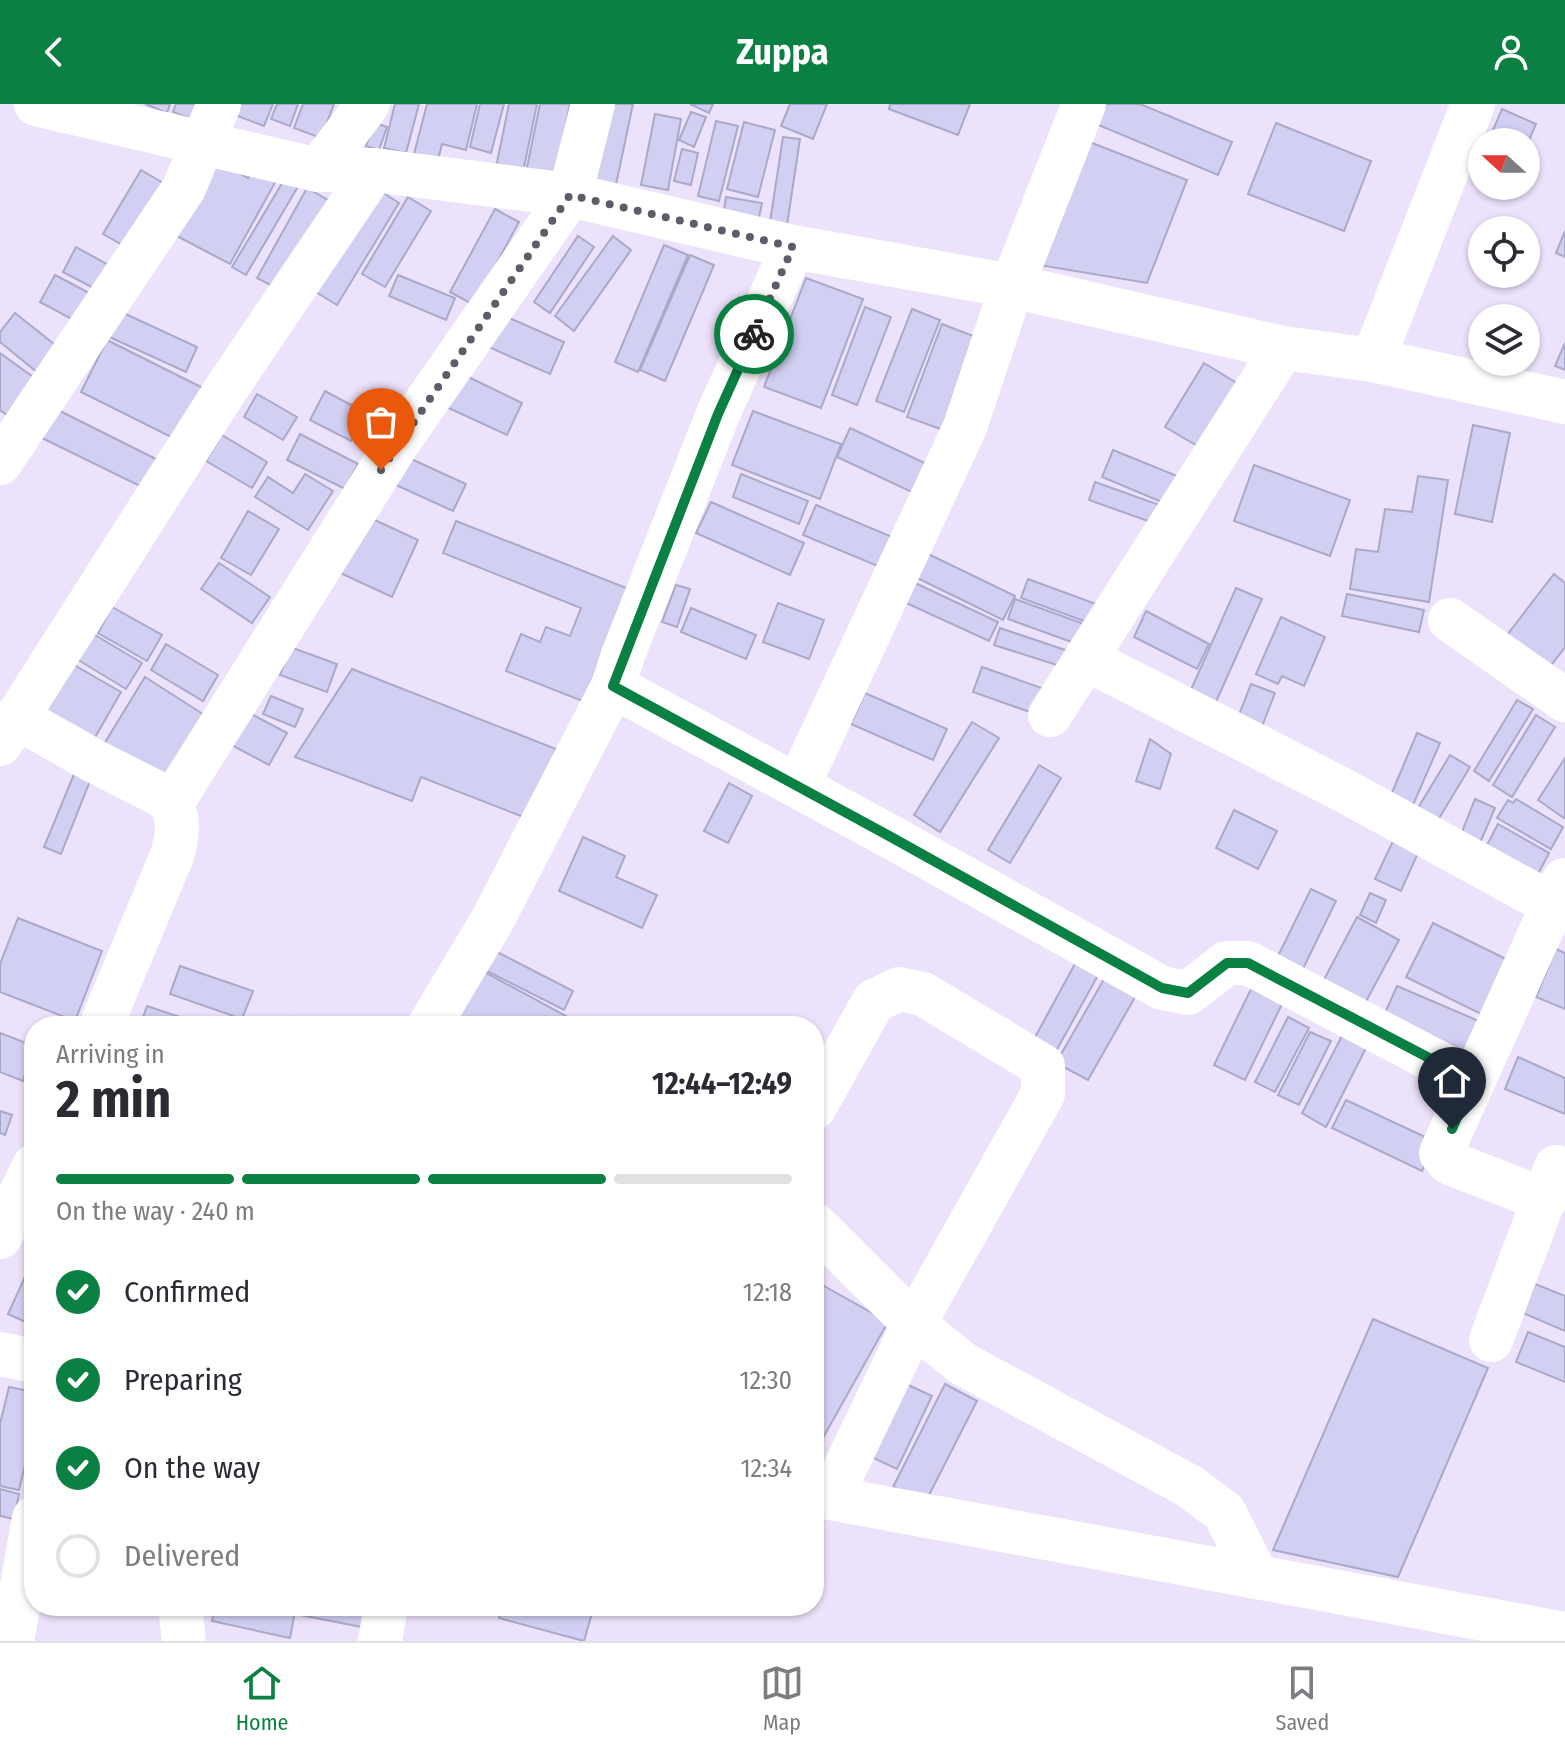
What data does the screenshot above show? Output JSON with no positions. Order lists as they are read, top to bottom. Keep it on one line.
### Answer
{"north":"left","page":{"header":"Zuppa","heading":["2 min","Arriving in","12:44–12:49"],"bar":"On the way · 240 m","list":[["Confirmed","12:18"],["Preparing","12:30"],["On the way","12:34"],"Delivered"],"tabs":["Home","Map","Saved"]}}
